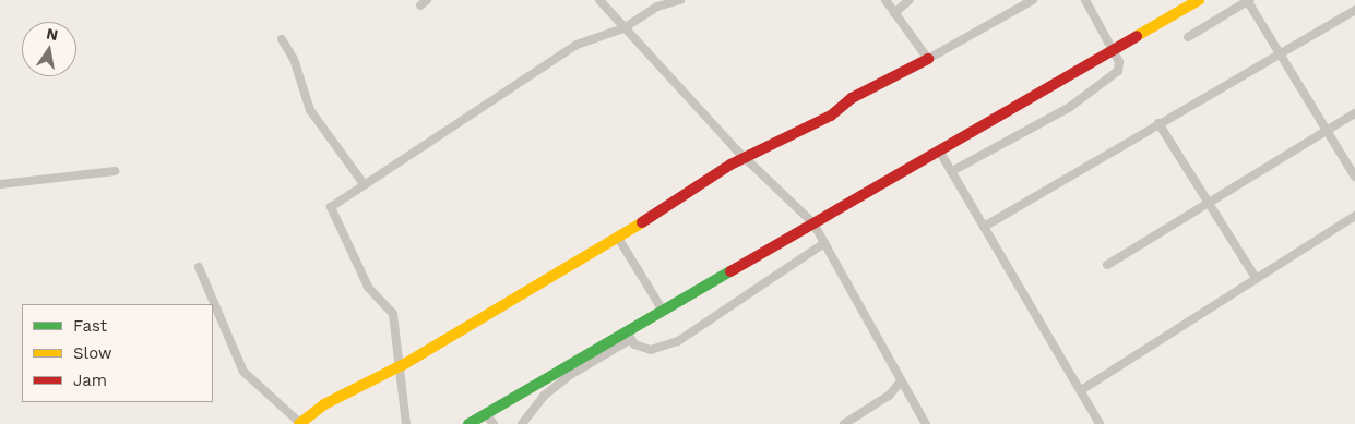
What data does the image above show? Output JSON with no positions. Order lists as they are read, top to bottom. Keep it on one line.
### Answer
{"legend":["Fast","Slow","Jam"],"north":"top"}
